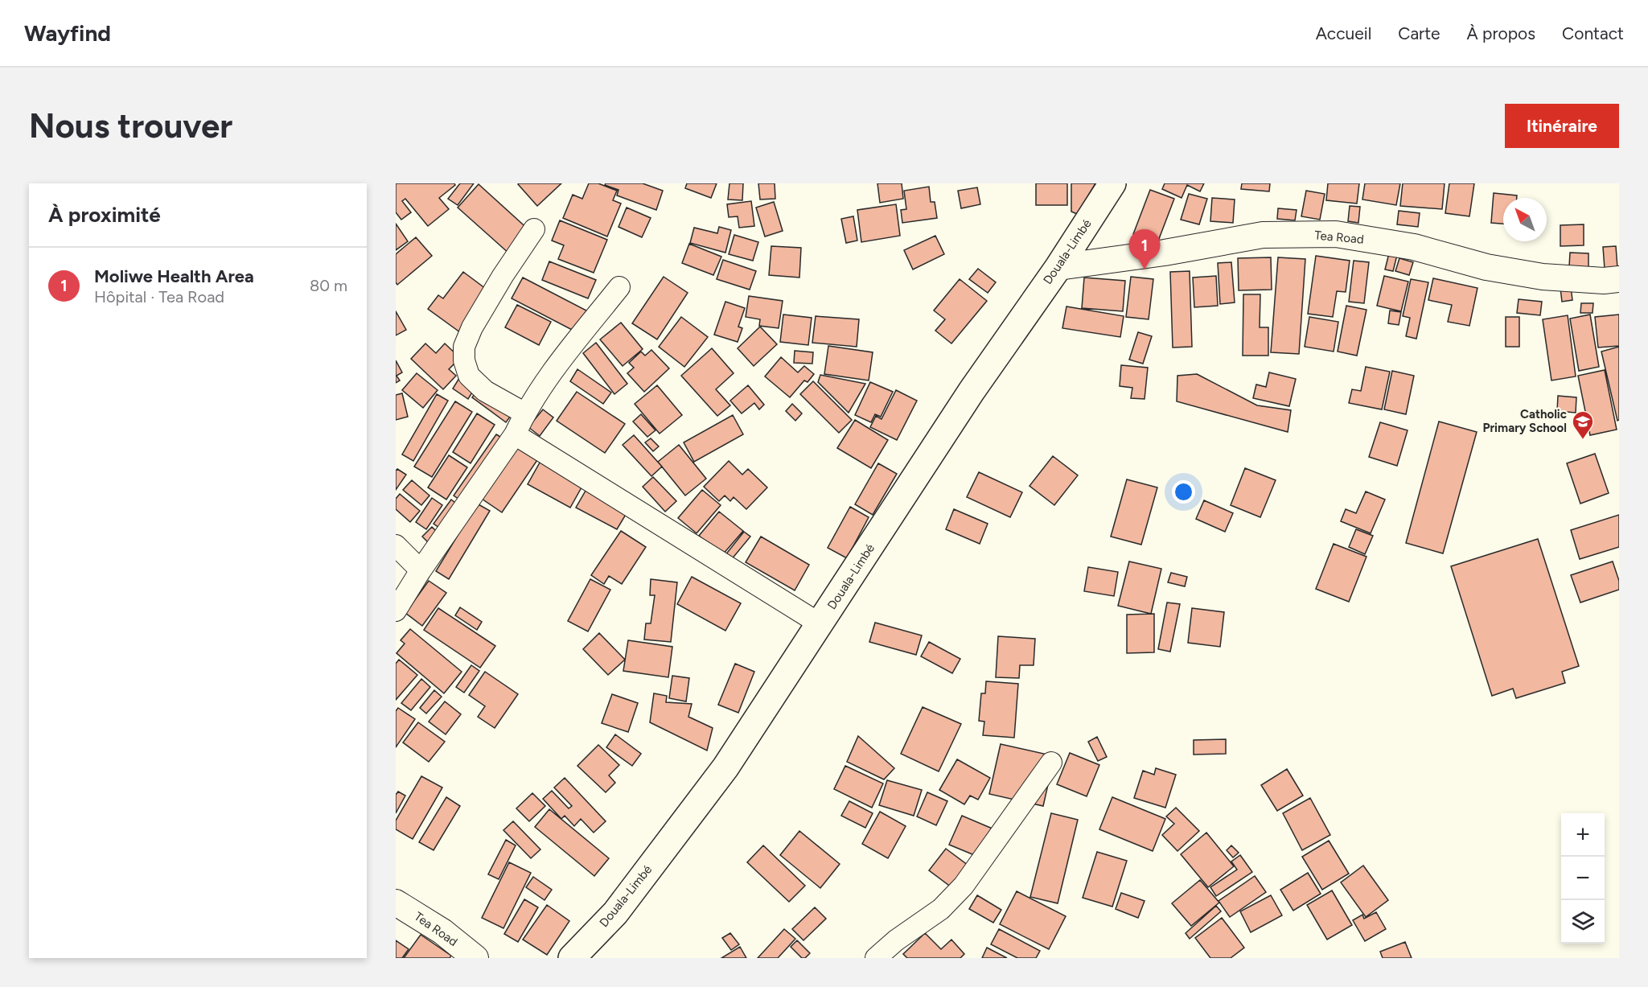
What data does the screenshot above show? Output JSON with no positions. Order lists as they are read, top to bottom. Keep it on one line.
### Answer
{"streets":{"highway":["Douala-Limbé"],"main road":["Tea Road"]},"crossings":[["Tea Road","Douala-Limbé"]],"places":{"school or university":["Catholic Primary School"]},"north":"top left","page":{"header":"Wayfind","nav":["Accueil","Carte","À propos","Contact"],"buttons":"Itinéraire","title":"Nous trouver","heading":"À proximité","pins":"1","list":[{"mark":"1","name":"Moliwe Health Area","note":"Hôpital · Tea Road","value":"80 m"}],"map_buttons":["+","−"]}}
